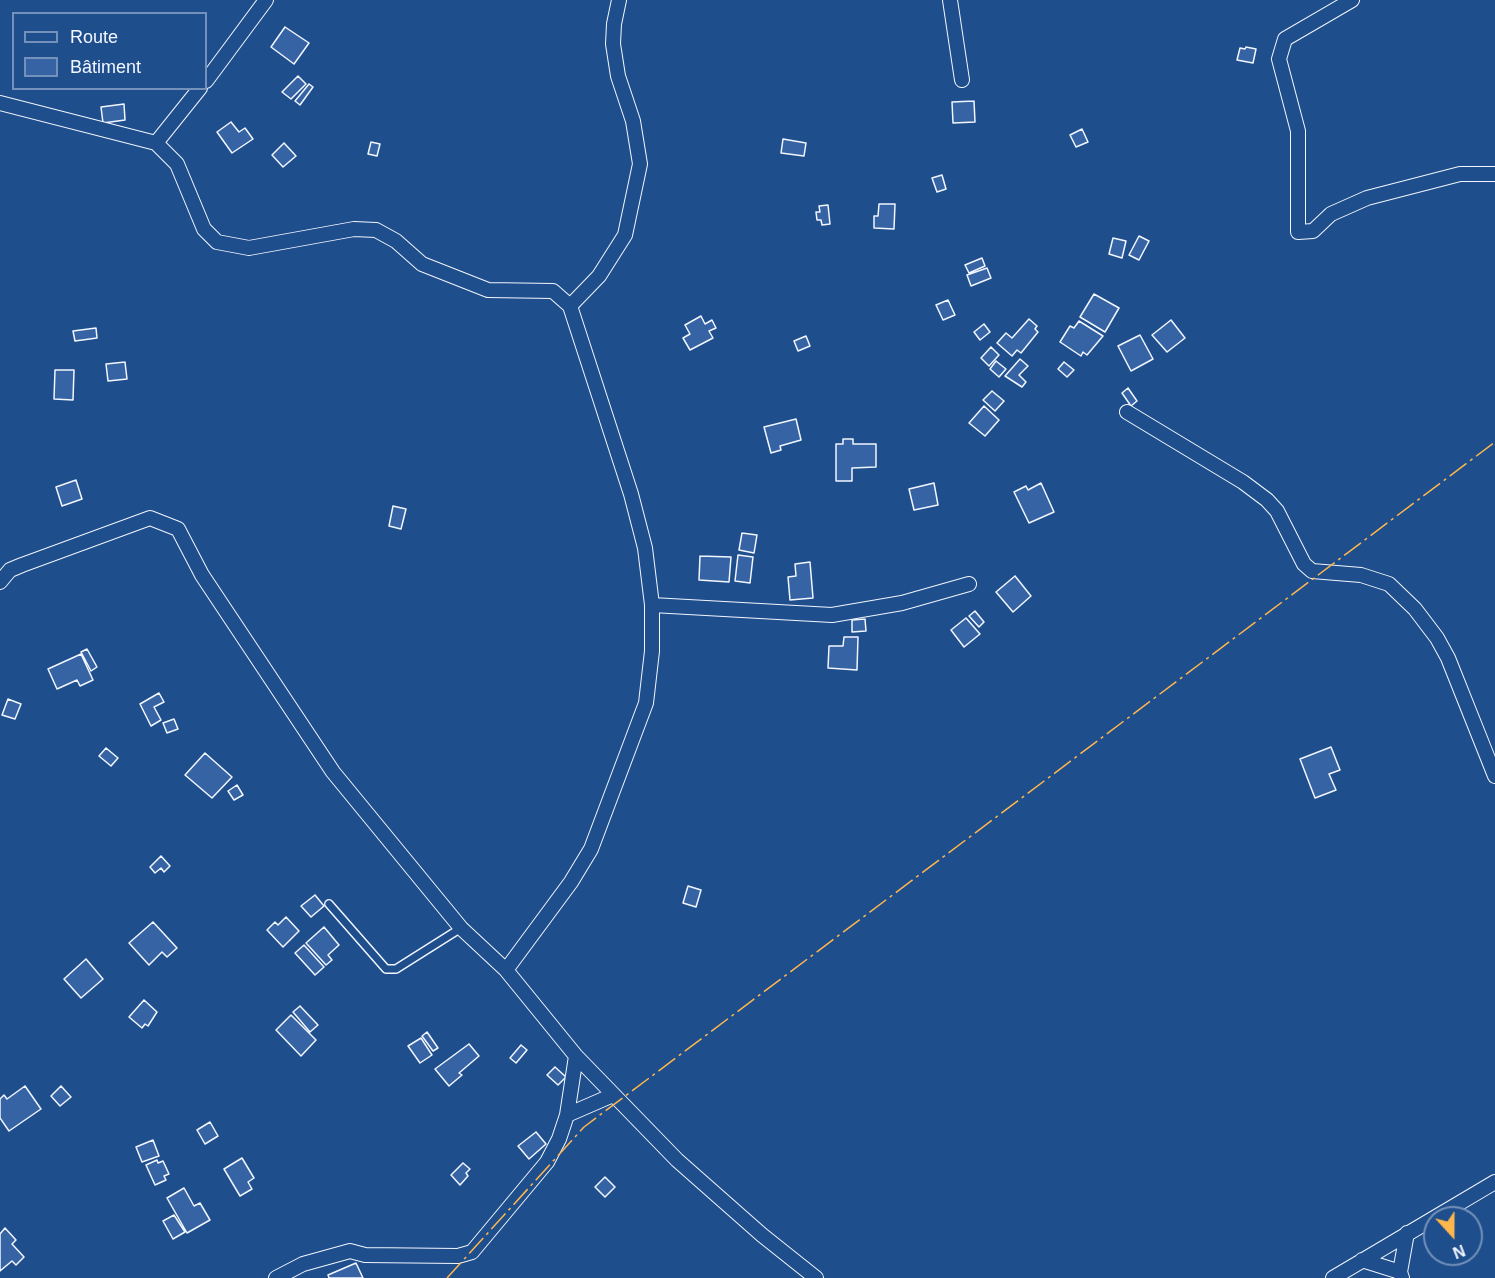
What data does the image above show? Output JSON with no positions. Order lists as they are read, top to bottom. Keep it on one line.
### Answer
{"legend":["Route","Bâtiment"],"north":"bottom"}
